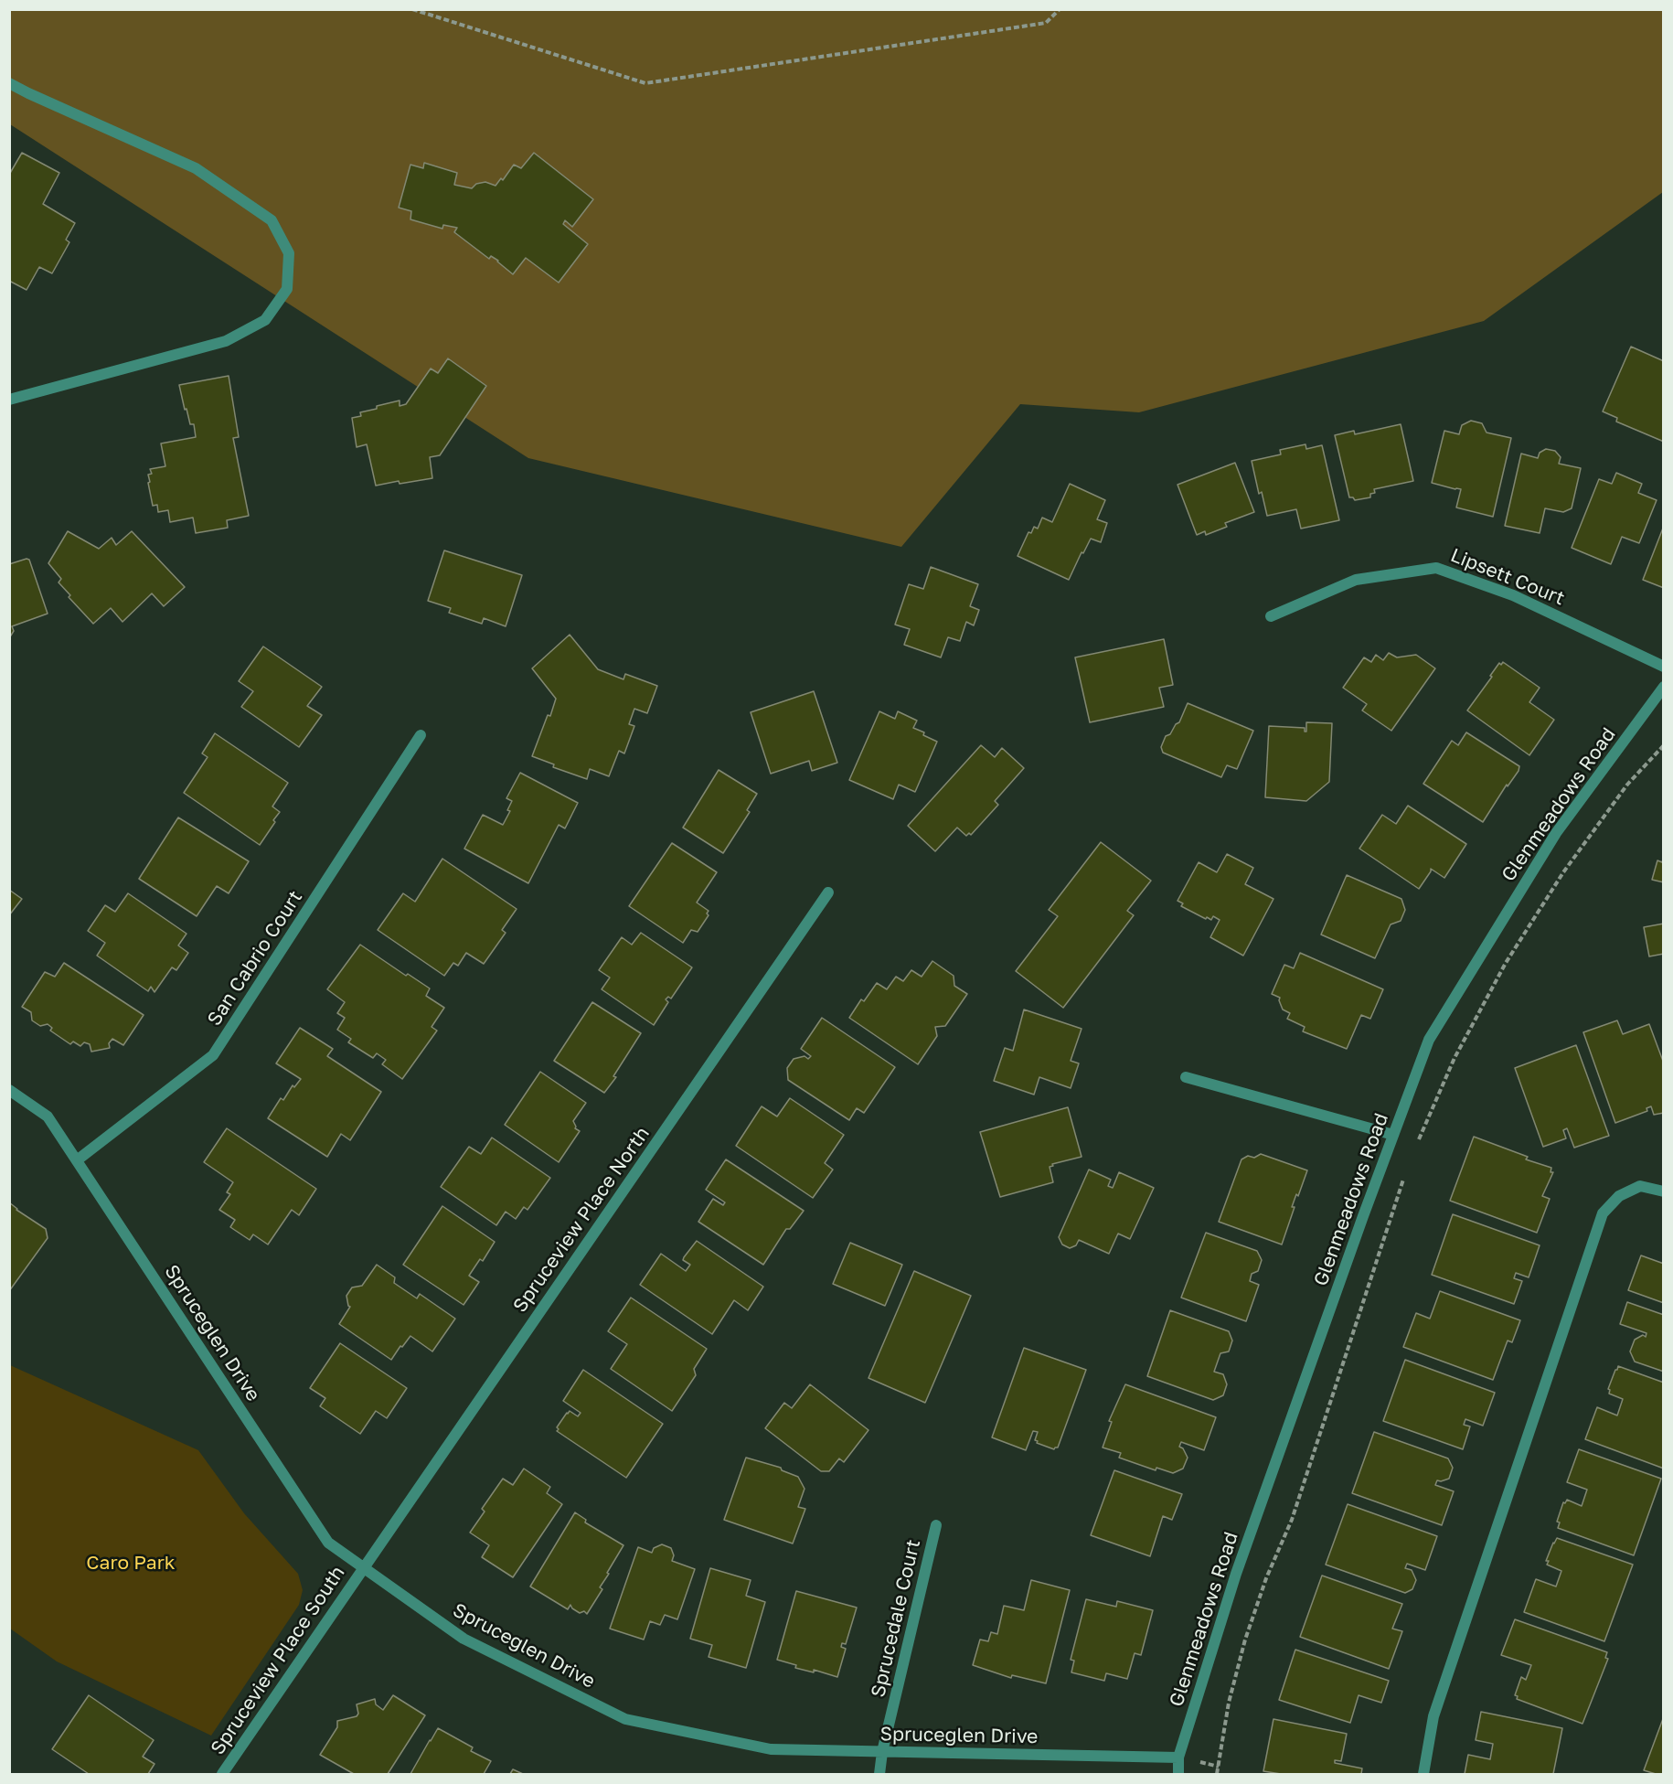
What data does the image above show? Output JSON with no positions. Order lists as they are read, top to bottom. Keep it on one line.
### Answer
{"streets":{"street":["Lipsett Court","Glenmeadows Road","San Cabrio Court","Spruceview Place North","Spruceglen Drive","Sprucedale Court","Spruceview Place South"]},"crossings":[["Glenmeadows Road","Spruceglen Drive"],["San Cabrio Court","Spruceglen Drive"],["Spruceview Place North","Spruceglen Drive"],["Spruceview Place North","Spruceview Place South"],["Spruceglen Drive","Sprucedale Court"],["Spruceglen Drive","Spruceview Place South"]],"parks":["Caro Park"]}
